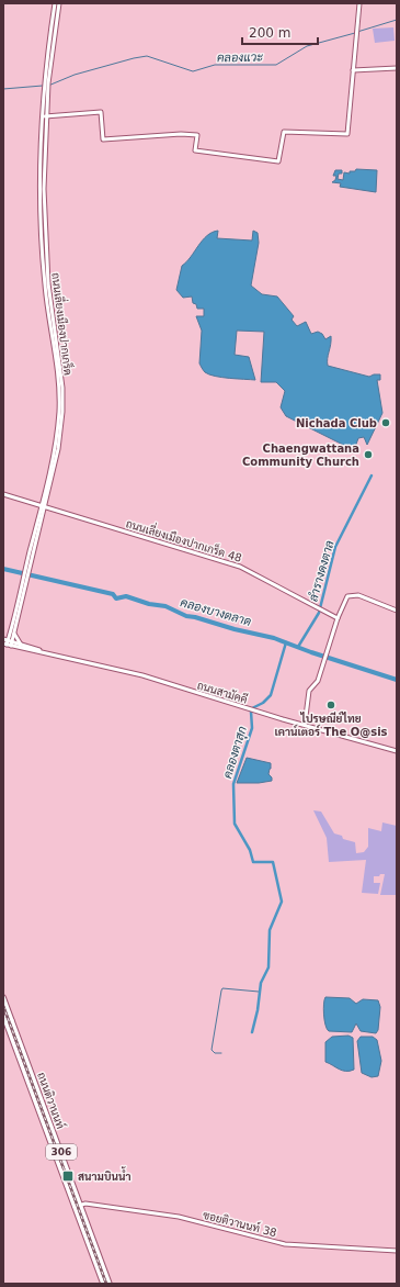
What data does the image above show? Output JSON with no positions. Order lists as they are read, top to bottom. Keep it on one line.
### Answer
{"streets":{"main road":["ถนนเลี่ยงเมืองปากเกร็ด","ถนนเลี่ยงเมืองปากเกร็ด 48","ถนนสามัคคี","ถนนติวานนท์","306","ซอยติวานนท์ 38"]},"crossings":[["ถนนเลี่ยงเมืองปากเกร็ด","ถนนเลี่ยงเมืองปากเกร็ด 48"],["ถนนเลี่ยงเมืองปากเกร็ด","ถนนสามัคคี"],["ถนนติวานนท์","ซอยติวานนท์ 38"]],"water":["คลองแวะ","ลำรางดงตาล","คลองบางตลาด","คลองตาสุก"],"places":{"other":["Nichada Club","Chaengwattana Community Church","ไปรษณีย์ไทย เคาน์เตอร์ The O@sis"],"transit":["สนามบินน้ำ"]},"scale_bar":"200 m"}
